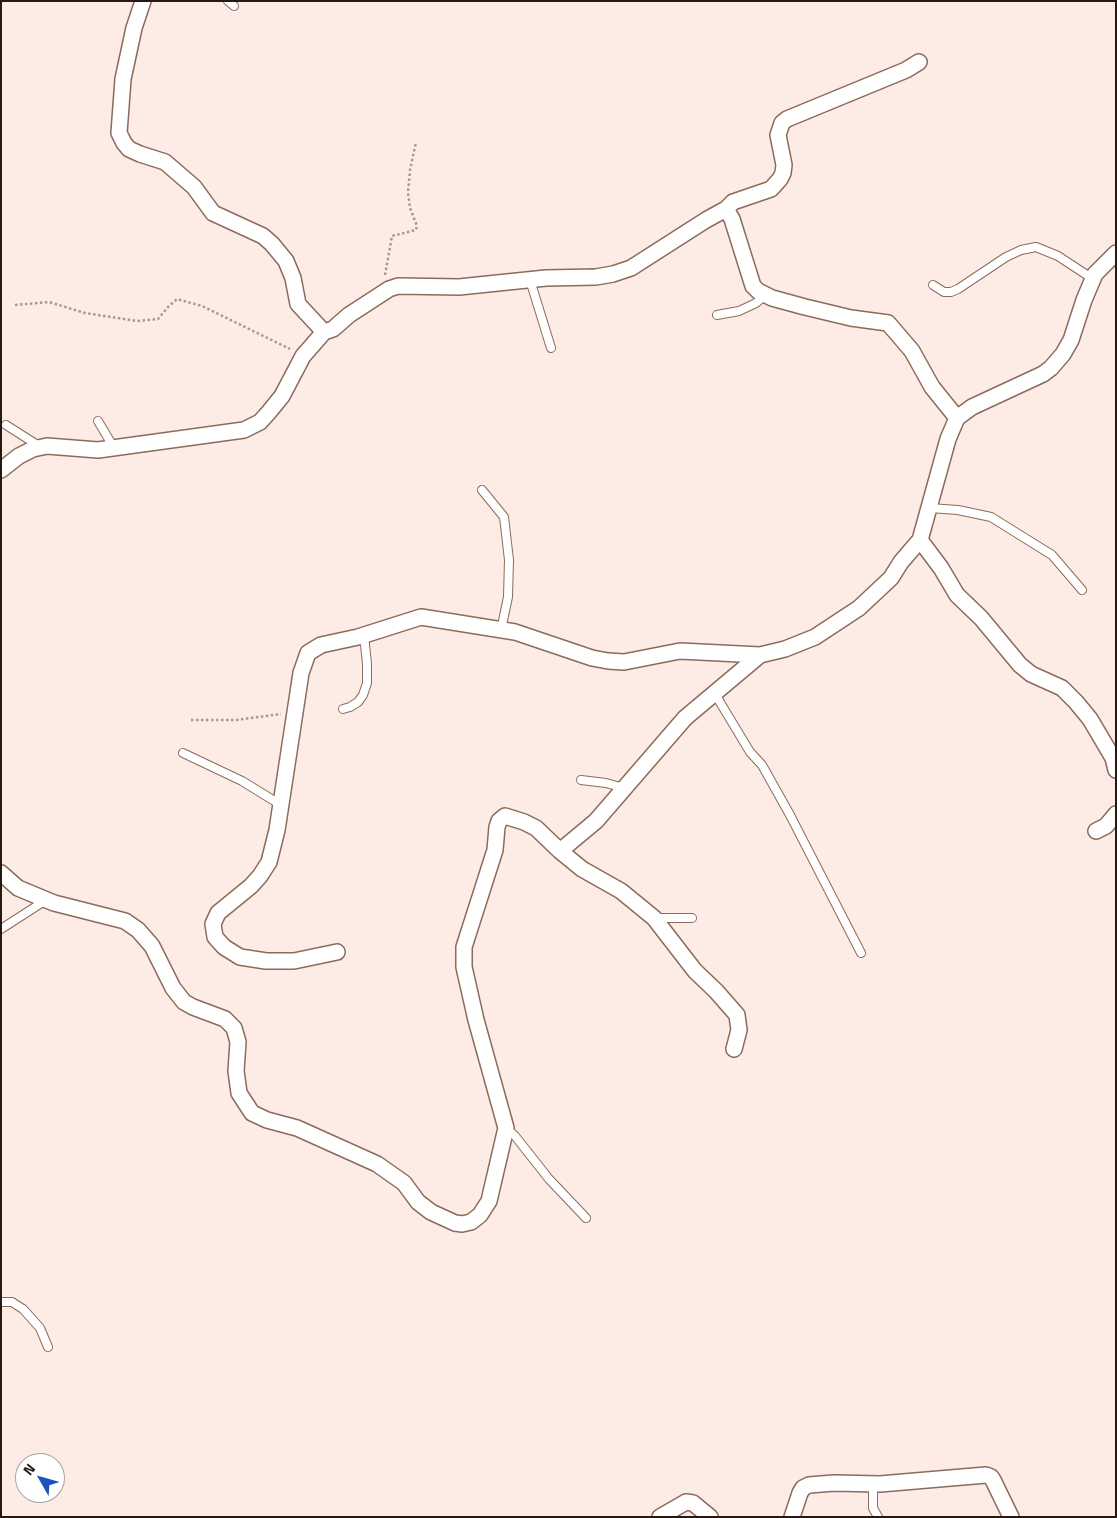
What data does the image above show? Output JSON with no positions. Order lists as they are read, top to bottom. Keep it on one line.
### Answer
{"north":"top left"}
